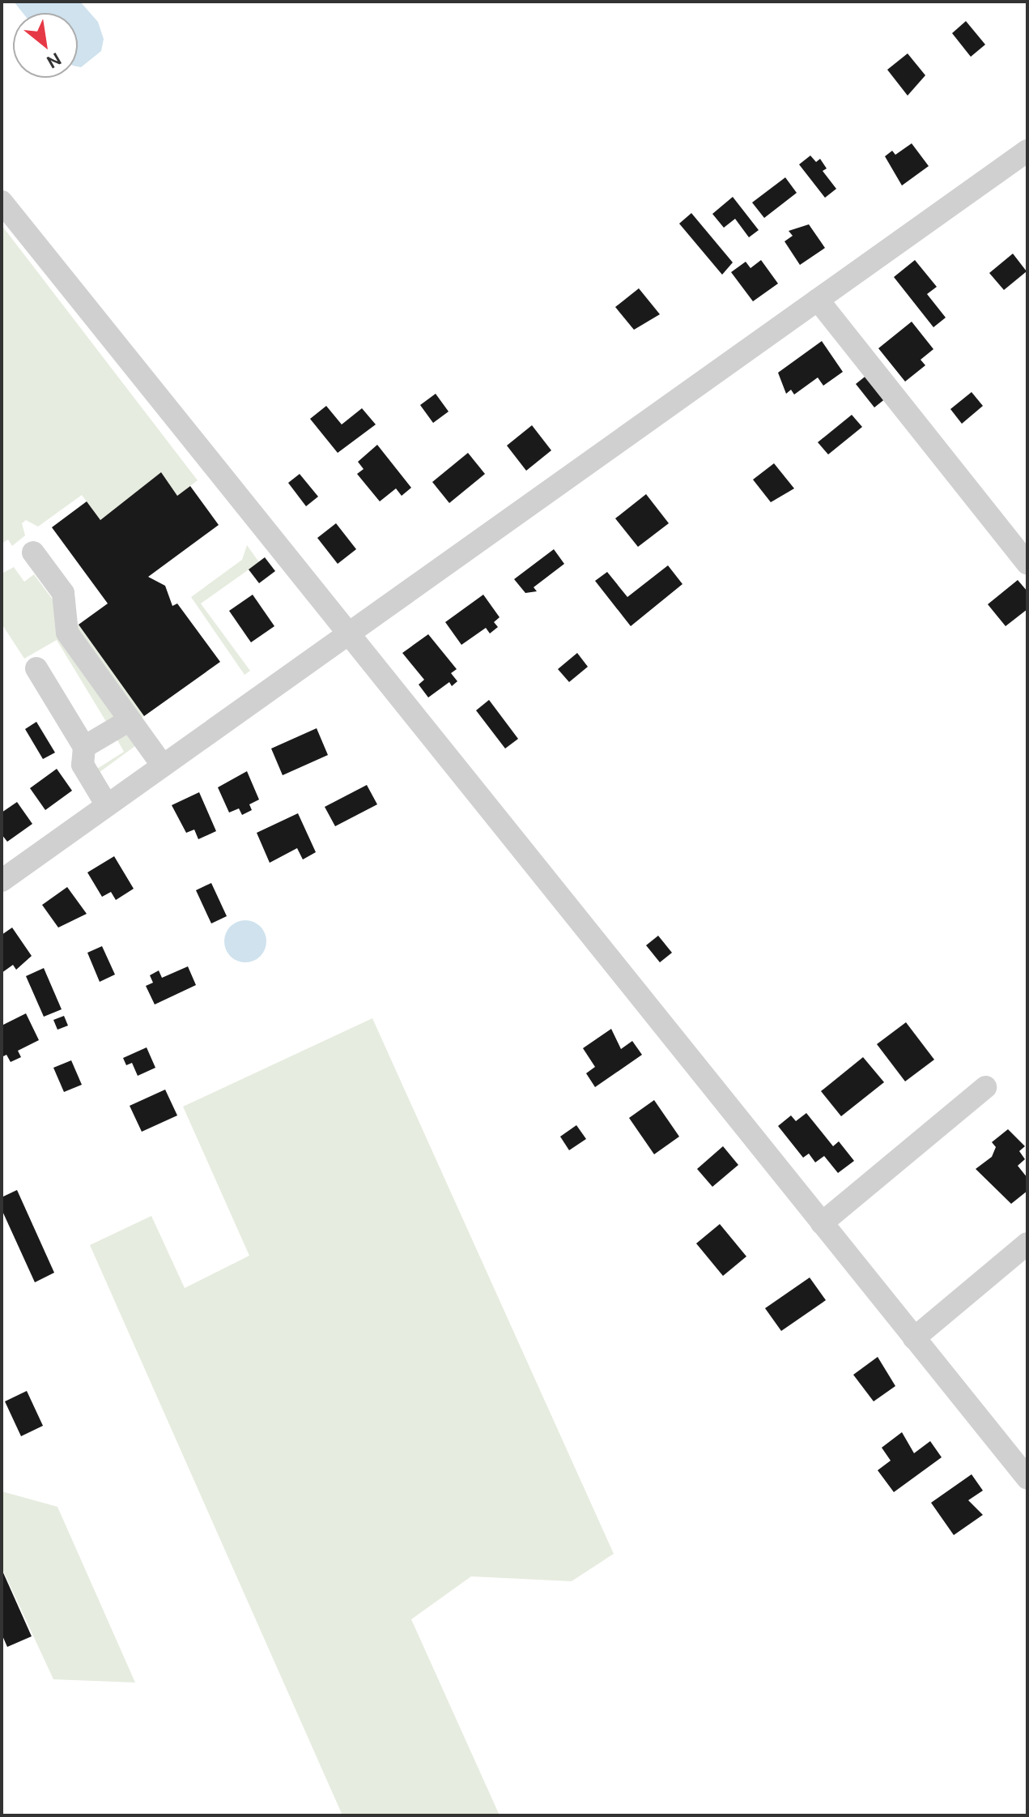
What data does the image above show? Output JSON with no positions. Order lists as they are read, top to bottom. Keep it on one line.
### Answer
{"north":"bottom right"}
